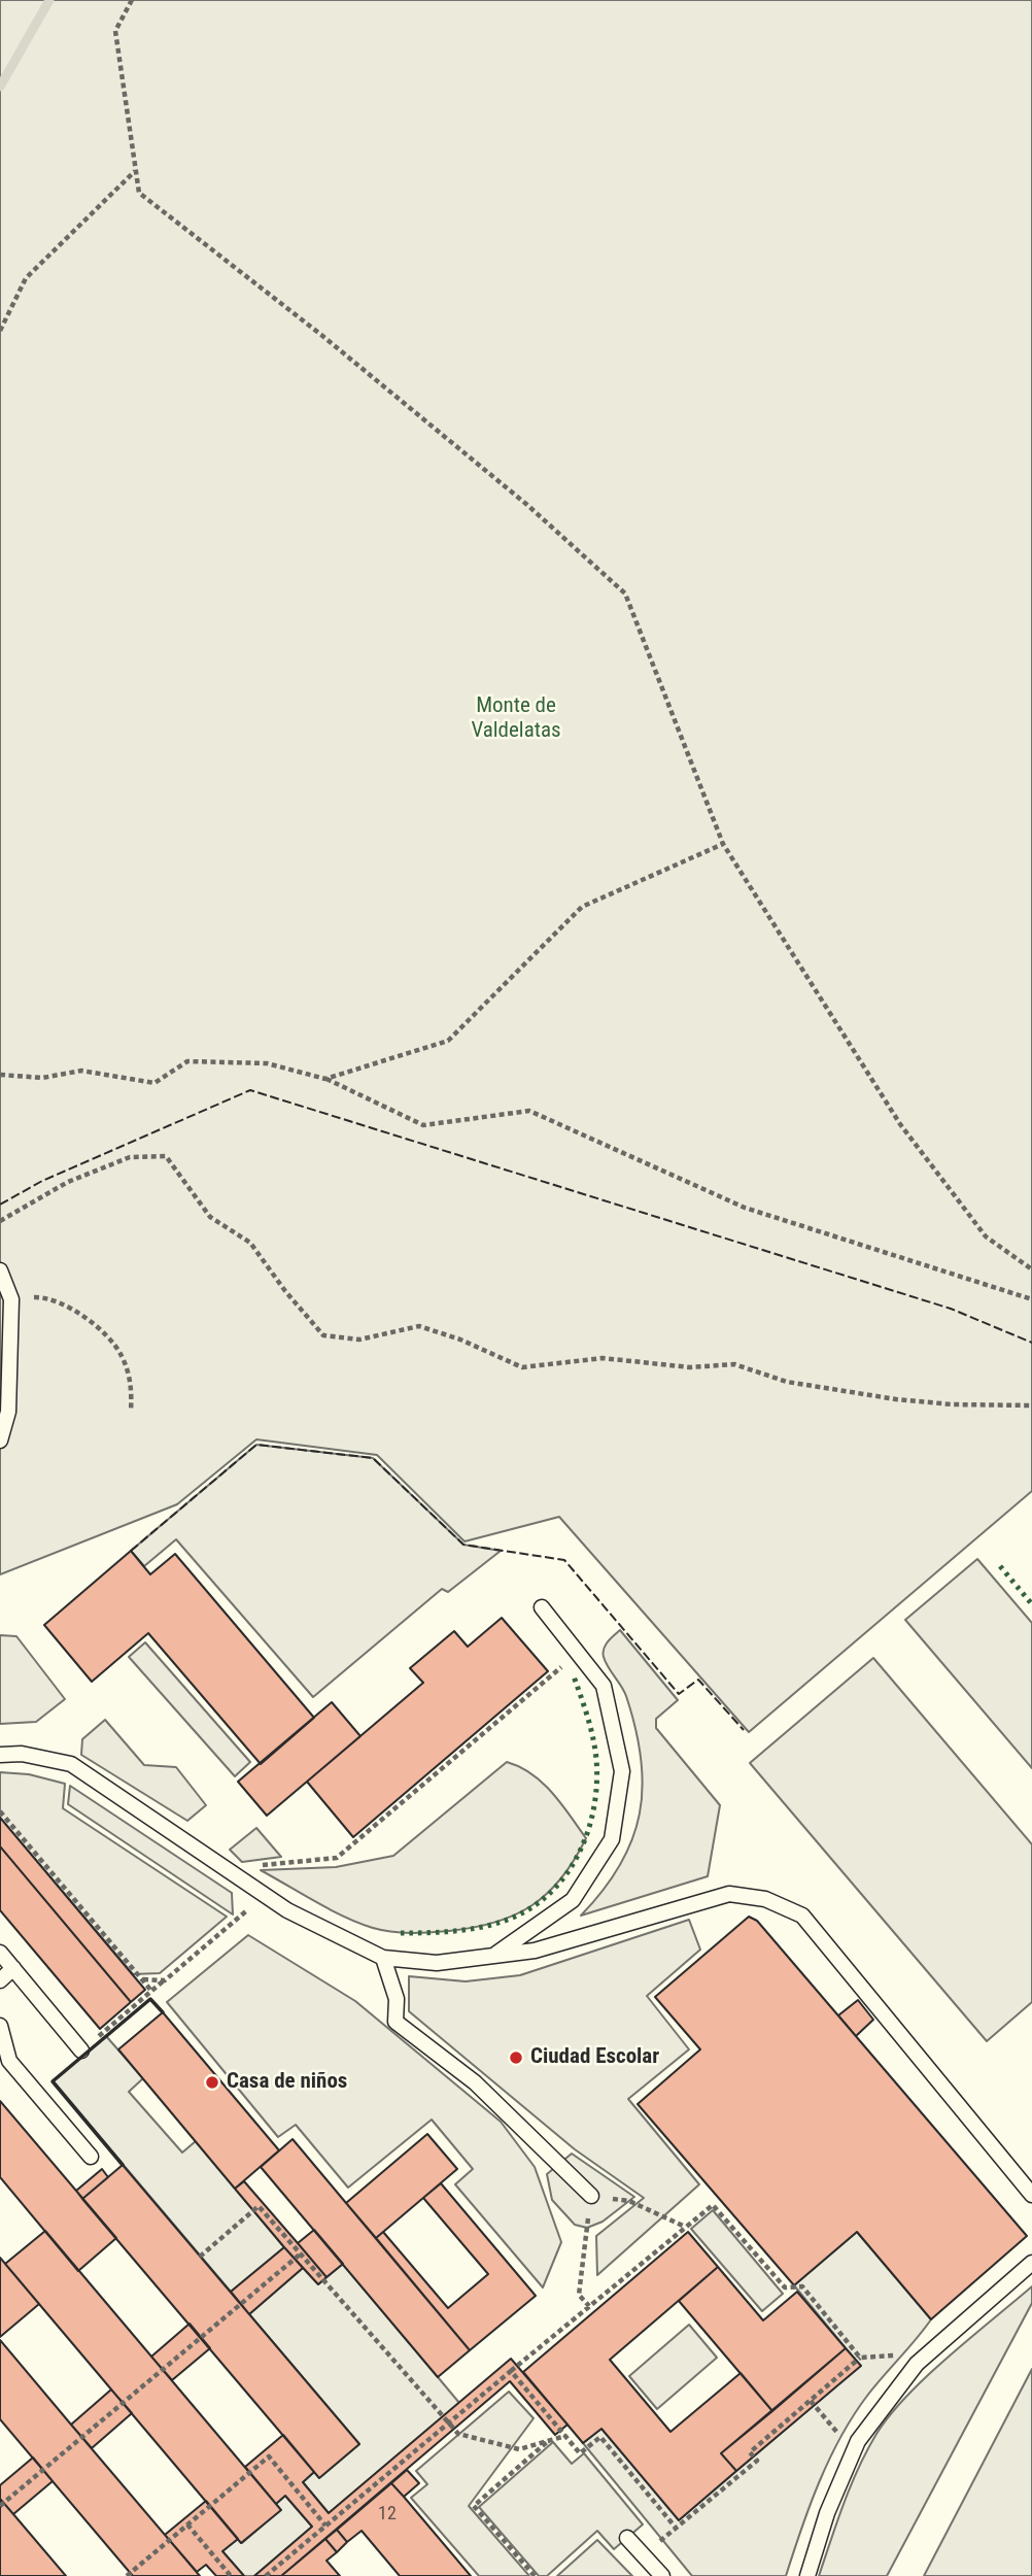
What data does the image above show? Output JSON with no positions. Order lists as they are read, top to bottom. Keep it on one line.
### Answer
{"parks":["Monte de Valdelatas"],"places":["Ciudad Escolar","Casa de niños"],"house_numbers":["12"]}
